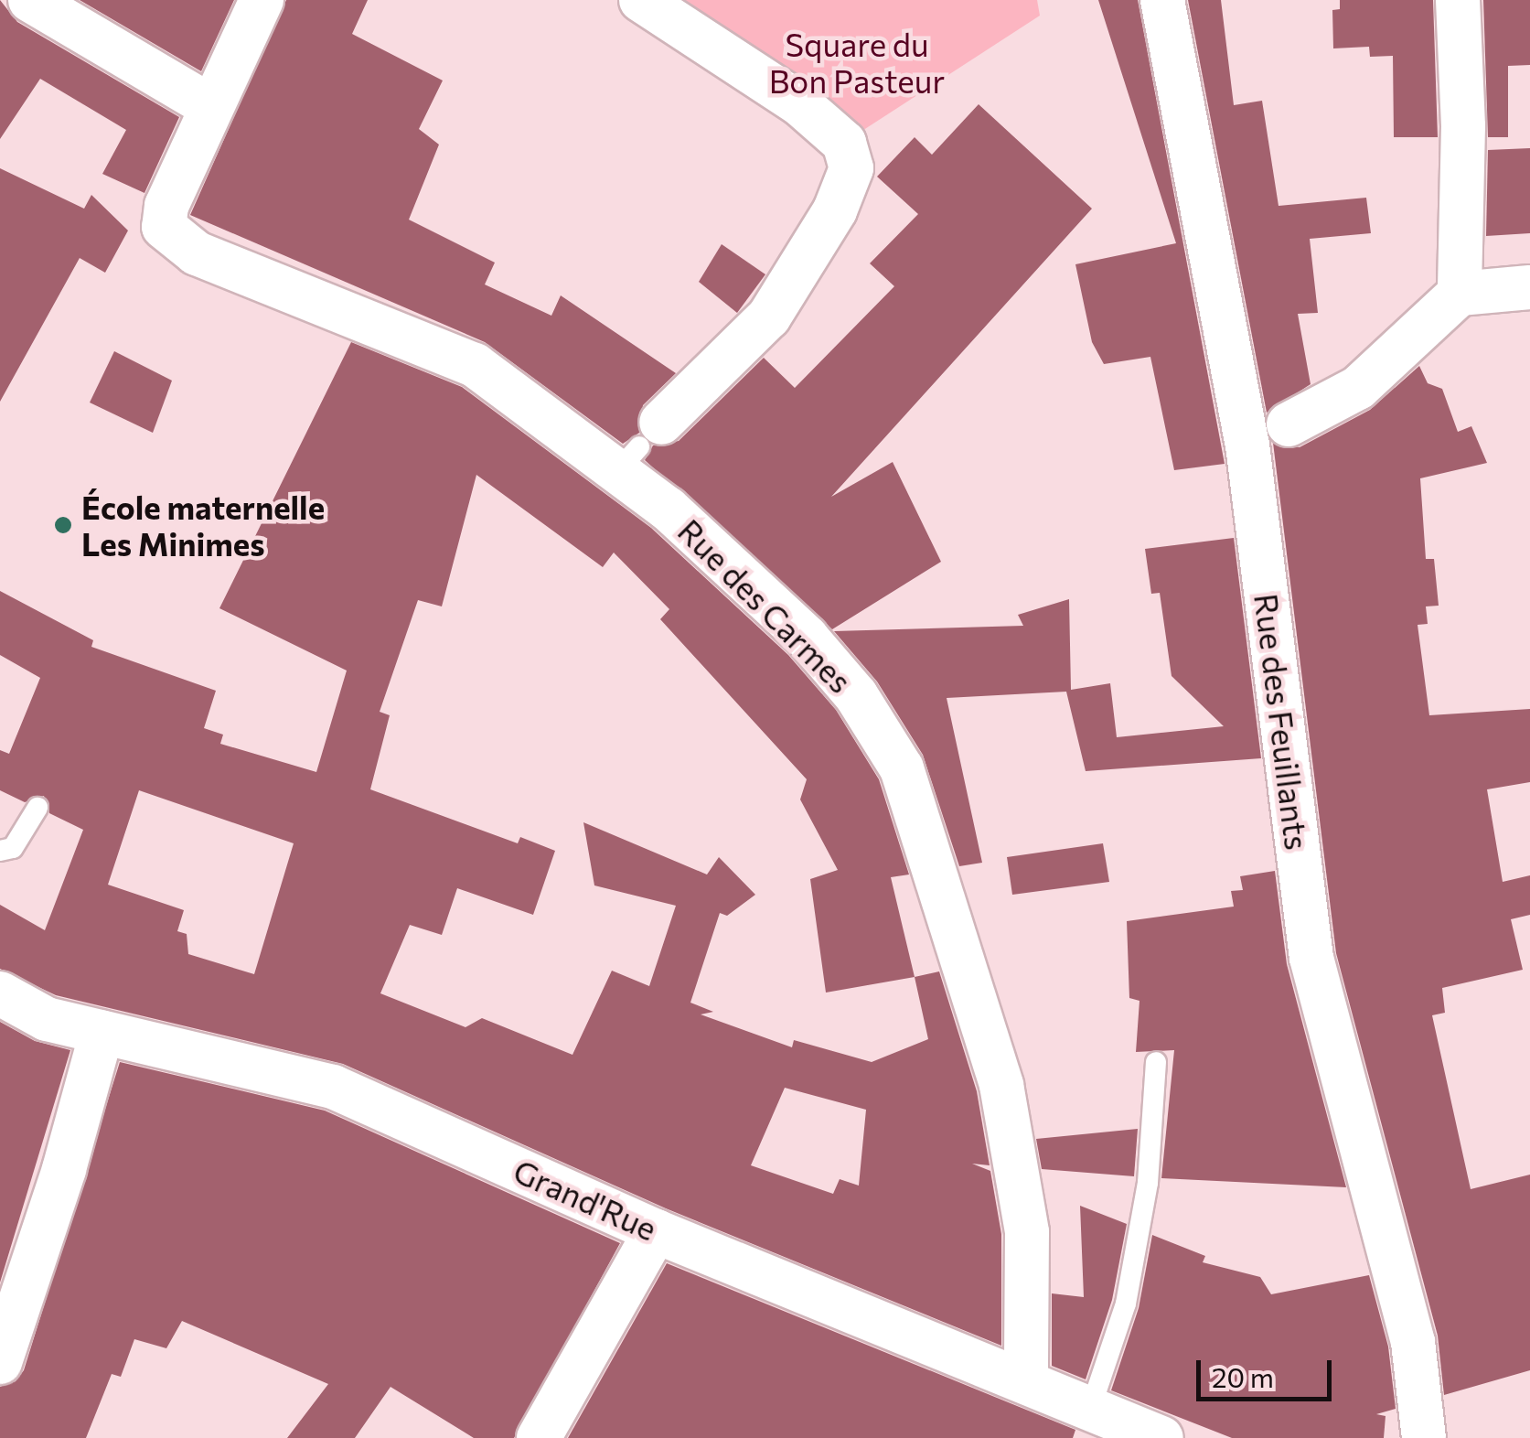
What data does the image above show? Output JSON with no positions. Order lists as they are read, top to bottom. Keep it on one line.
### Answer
{"streets":{"street":["Rue des Carmes","Rue des Feuillants","Grand'Rue"]},"crossings":[["Rue des Carmes","Grand'Rue"]],"parks":["Square du Bon Pasteur"],"places":["École maternelle Les Minimes"],"scale_bar":"20 m"}
